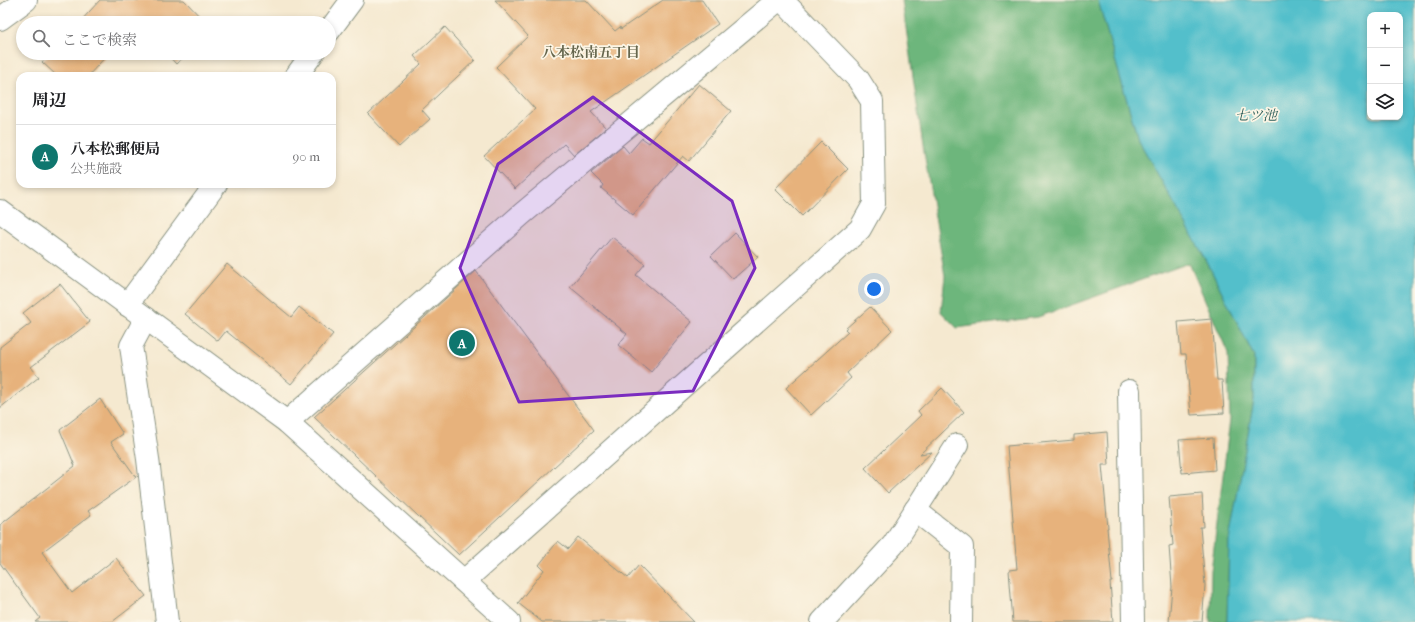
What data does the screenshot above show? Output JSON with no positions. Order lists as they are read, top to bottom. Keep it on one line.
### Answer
{"districts":["八本松南五丁目"],"water":["七ツ池"],"page":{"map_buttons":["+","−"],"search":"ここで検索","heading":"周辺","list":[{"mark":"A","name":"八本松郵便局","note":"公共施設","value":"90 m"}],"pins":"A"}}
